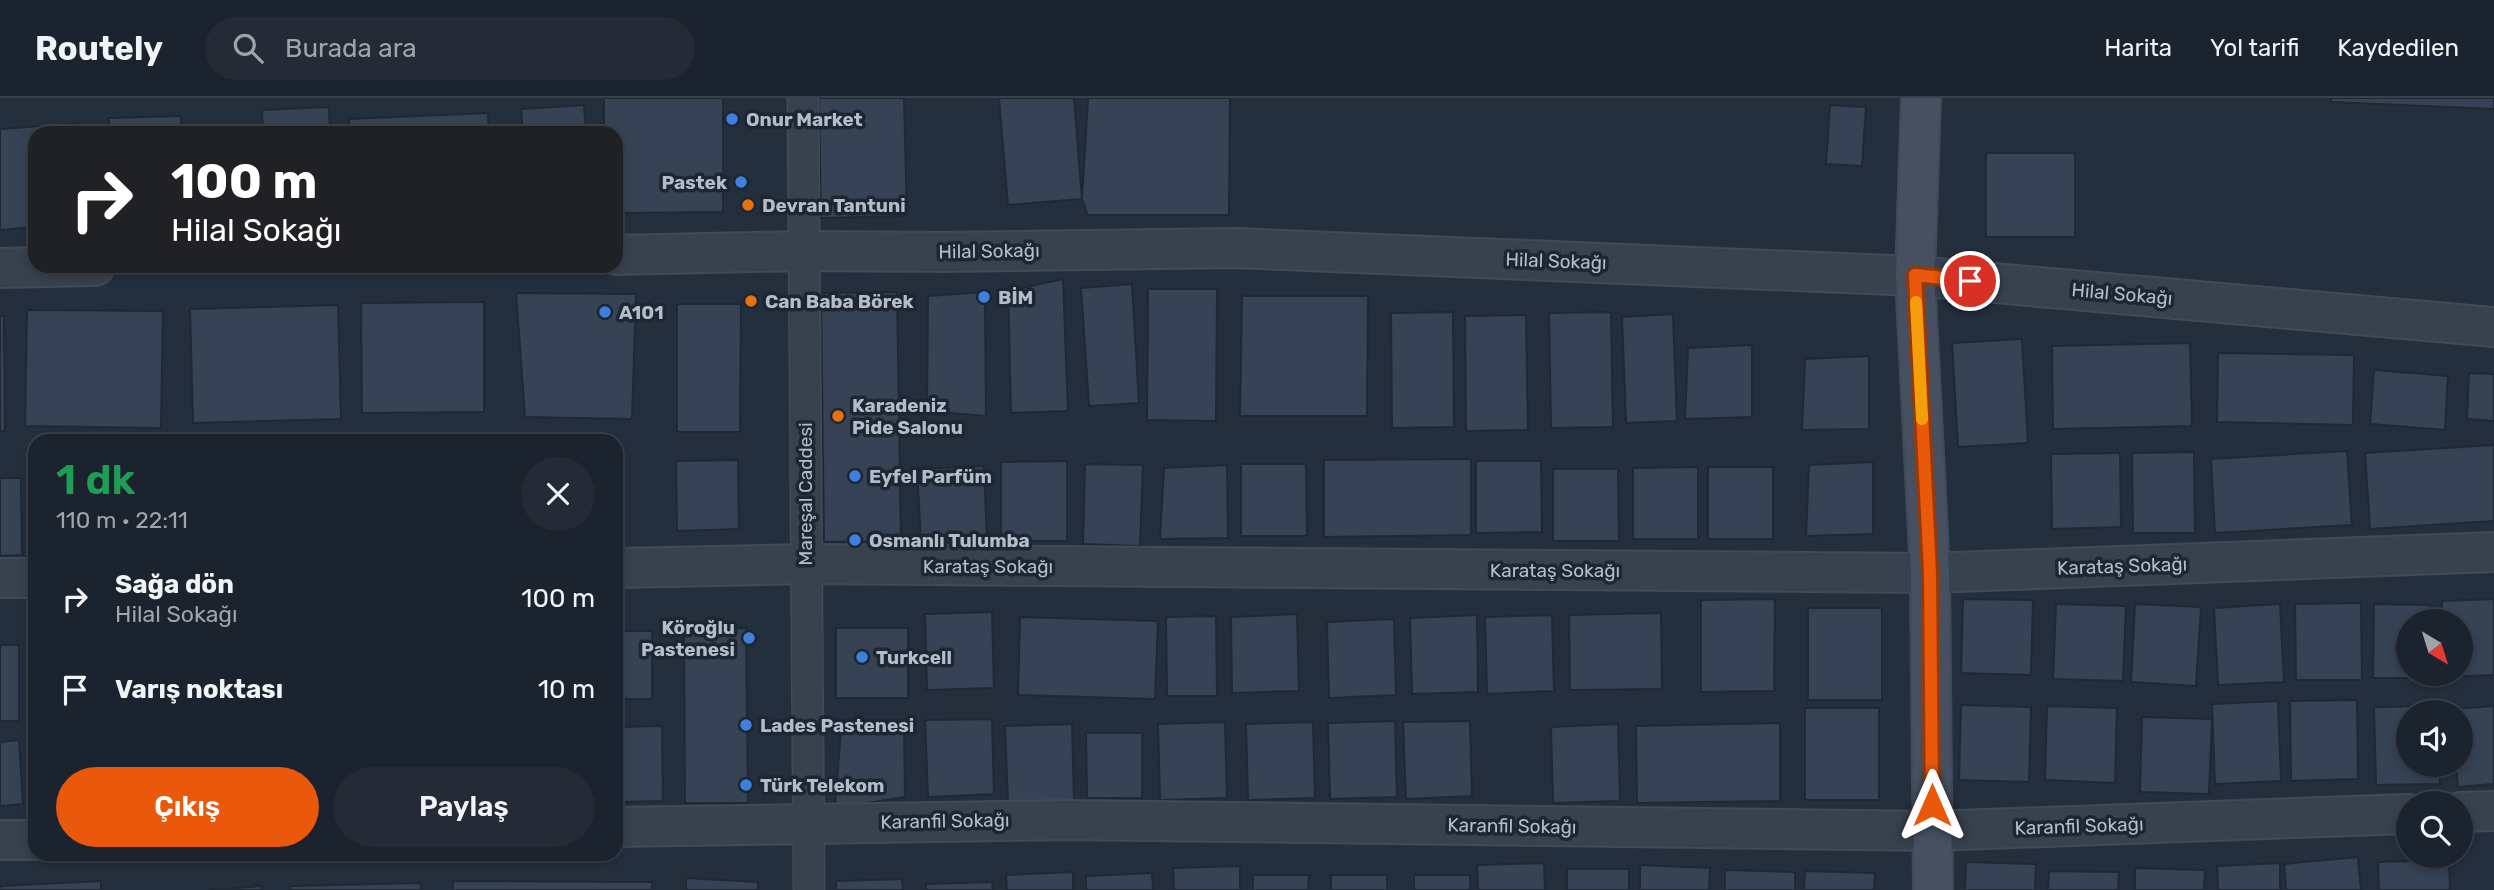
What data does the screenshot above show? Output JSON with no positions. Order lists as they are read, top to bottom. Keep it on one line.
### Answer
{"streets":{"street":["Hilal Sokağı","Mareşal Caddesi","Karataş Sokağı","Karanfil Sokağı"]},"crossings":[["Hilal Sokağı","Mareşal Caddesi"],["Mareşal Caddesi","Karataş Sokağı"],["Mareşal Caddesi","Karanfil Sokağı"]],"places":["Onur Market","Pastek","Devran Tantuni","BİM","Can Baba Börek","A101","Karadeniz Pide Salonu","Eyfel Parfüm","Osmanlı Tulumba","Köroğlu Pastenesi","Turkcell","Lades Pastenesi","Türk Telekom"],"north":"bottom right","page":{"header":"Routely","search":"Burada ara","nav":["Harita","Yol tarifi","Kaydedilen"],"turn":["100 m","Hilal Sokağı"],"heading":["1 dk","110 m · 22:11"],"list":[{"name":"Sağa dön","note":"Hilal Sokağı","value":"100 m"},{"name":"Varış noktası","value":"10 m"}],"buttons":["Çıkış","Paylaş"]}}
